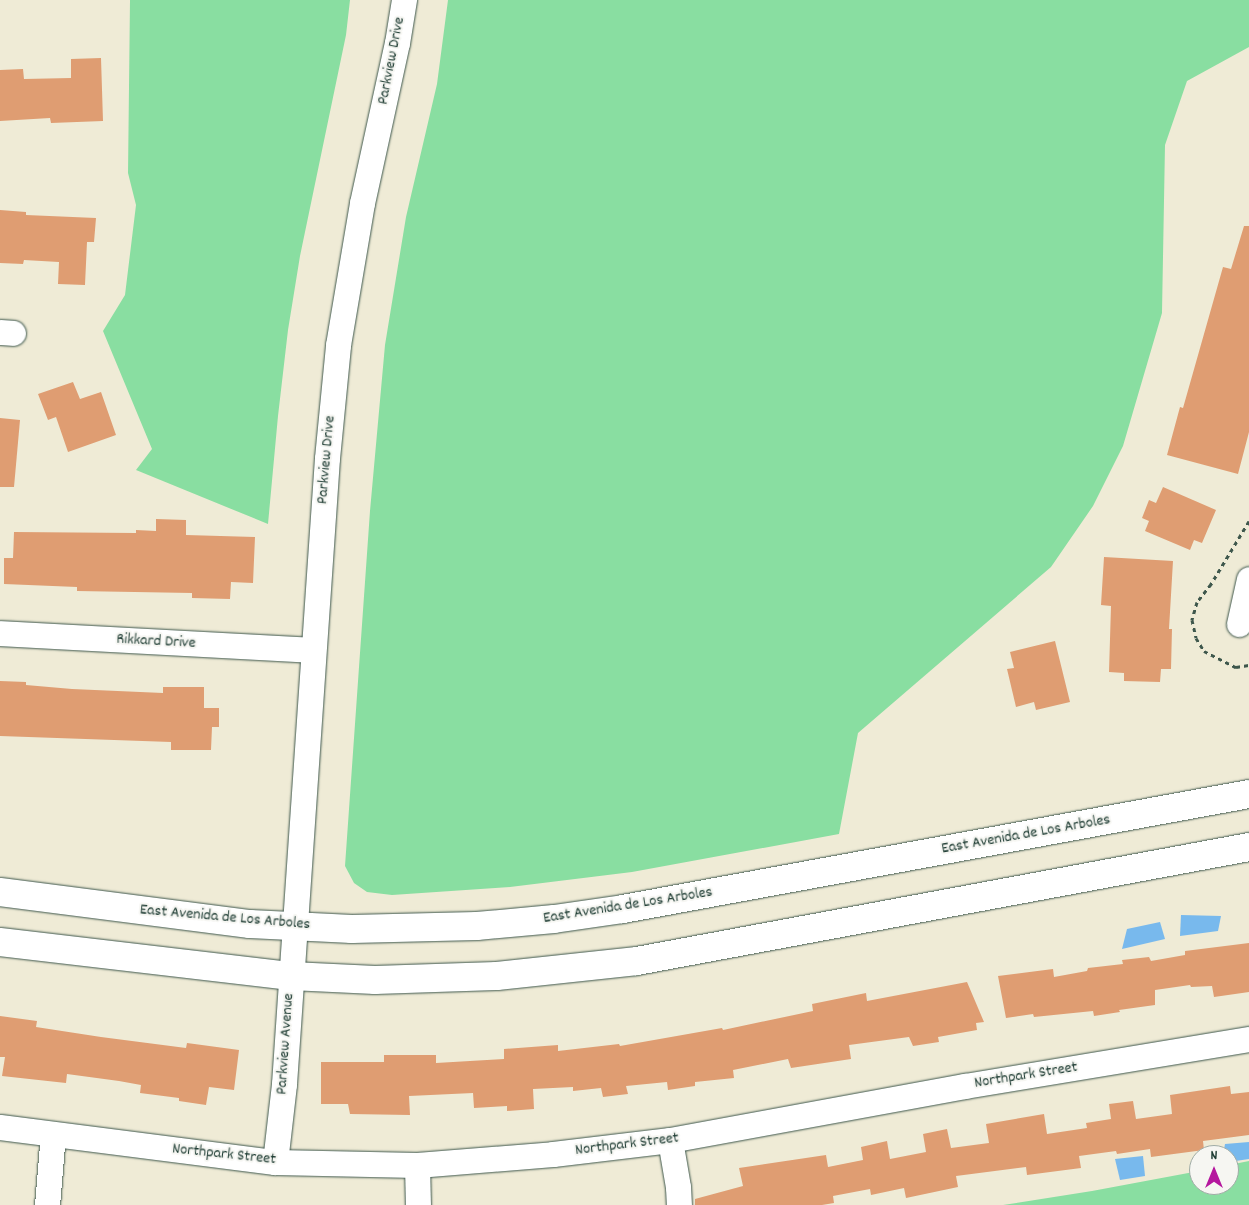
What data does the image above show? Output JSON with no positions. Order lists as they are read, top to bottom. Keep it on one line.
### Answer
{"streets":{"main road":["East Avenida de Los Arboles"],"street":["Parkview Drive","Rikkard Drive","Parkview Avenue","Northpark Street"]},"crossings":[["Parkview Drive","Rikkard Drive"],["Parkview Drive","East Avenida de Los Arboles"],["Parkview Drive","Parkview Avenue"],["East Avenida de Los Arboles","Parkview Avenue"],["Parkview Avenue","Northpark Street"]],"north":"top"}
